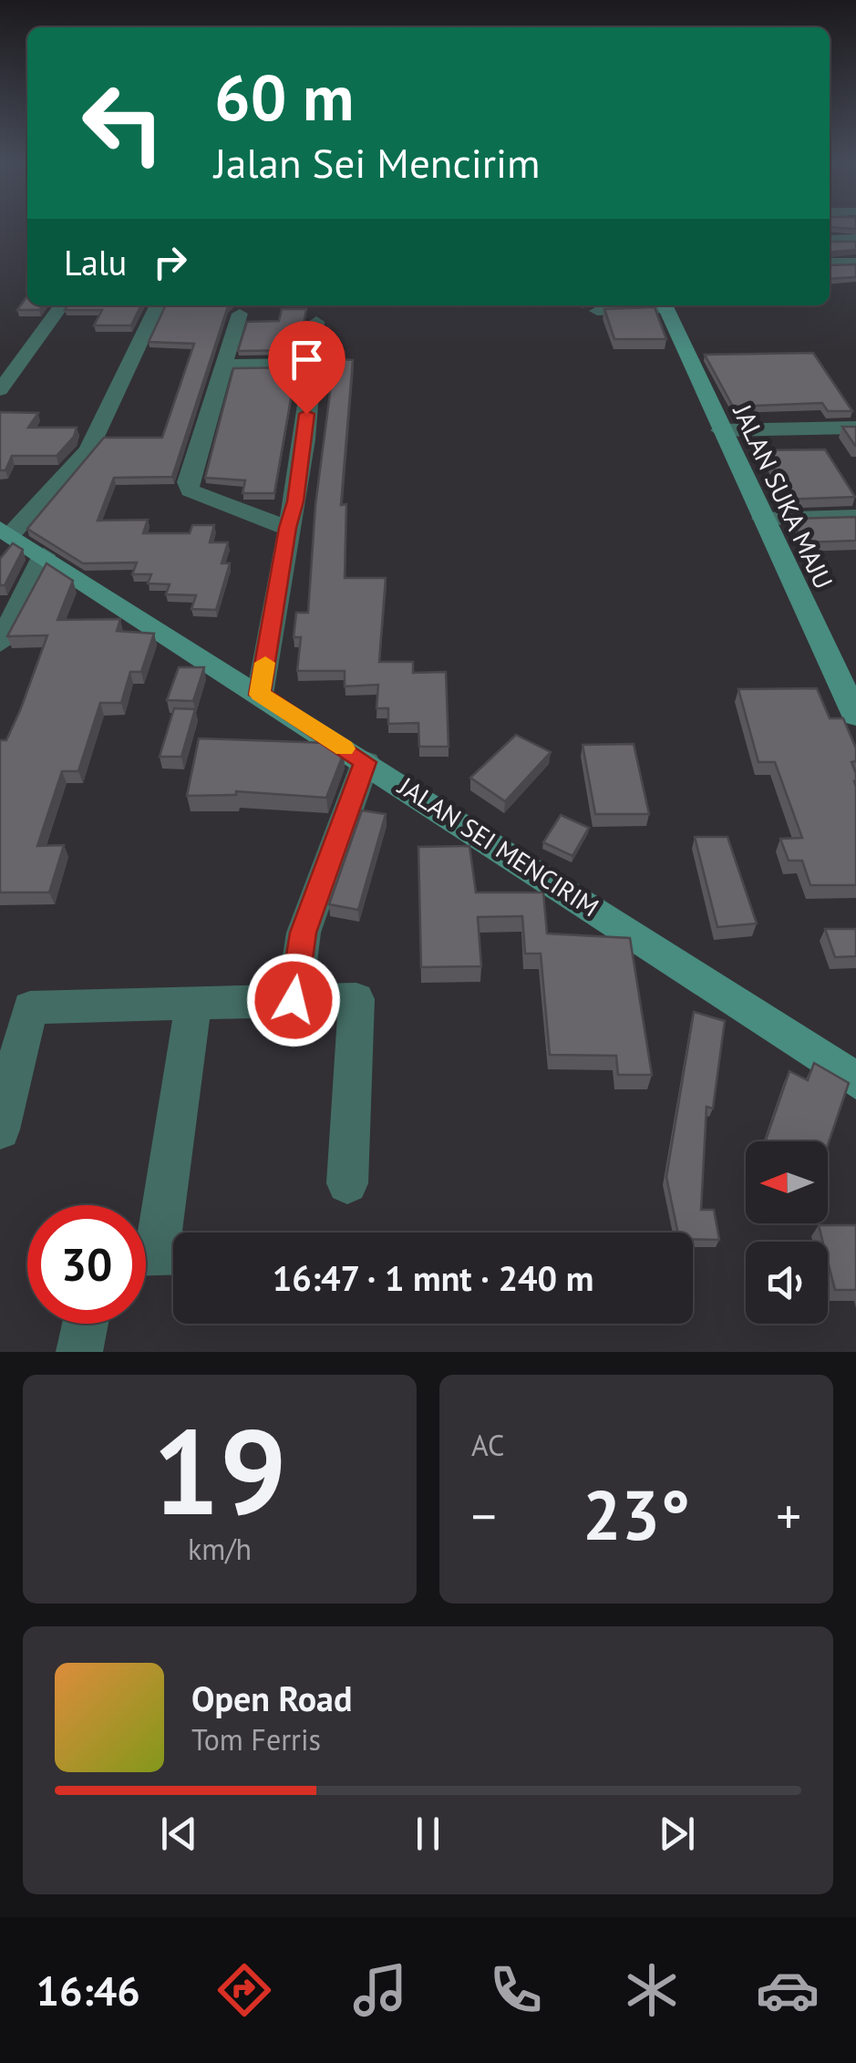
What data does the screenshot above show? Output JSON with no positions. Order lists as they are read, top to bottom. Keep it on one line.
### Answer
{"streets":{"street":["JALAN SUKA MAJU","JALAN SEI MENCIRIM"]},"north":"left","page":{"turn":["60 m","Jalan Sei Mencirim"],"then":"Lalu","limit":"30","trip":"16:47 · 1 mnt · 240 m","tile":[["19","km/h"],"AC"],"heat":["−","23°","+"],"song":["Open Road","Tom Ferris"],"tabs":"16:46"}}
